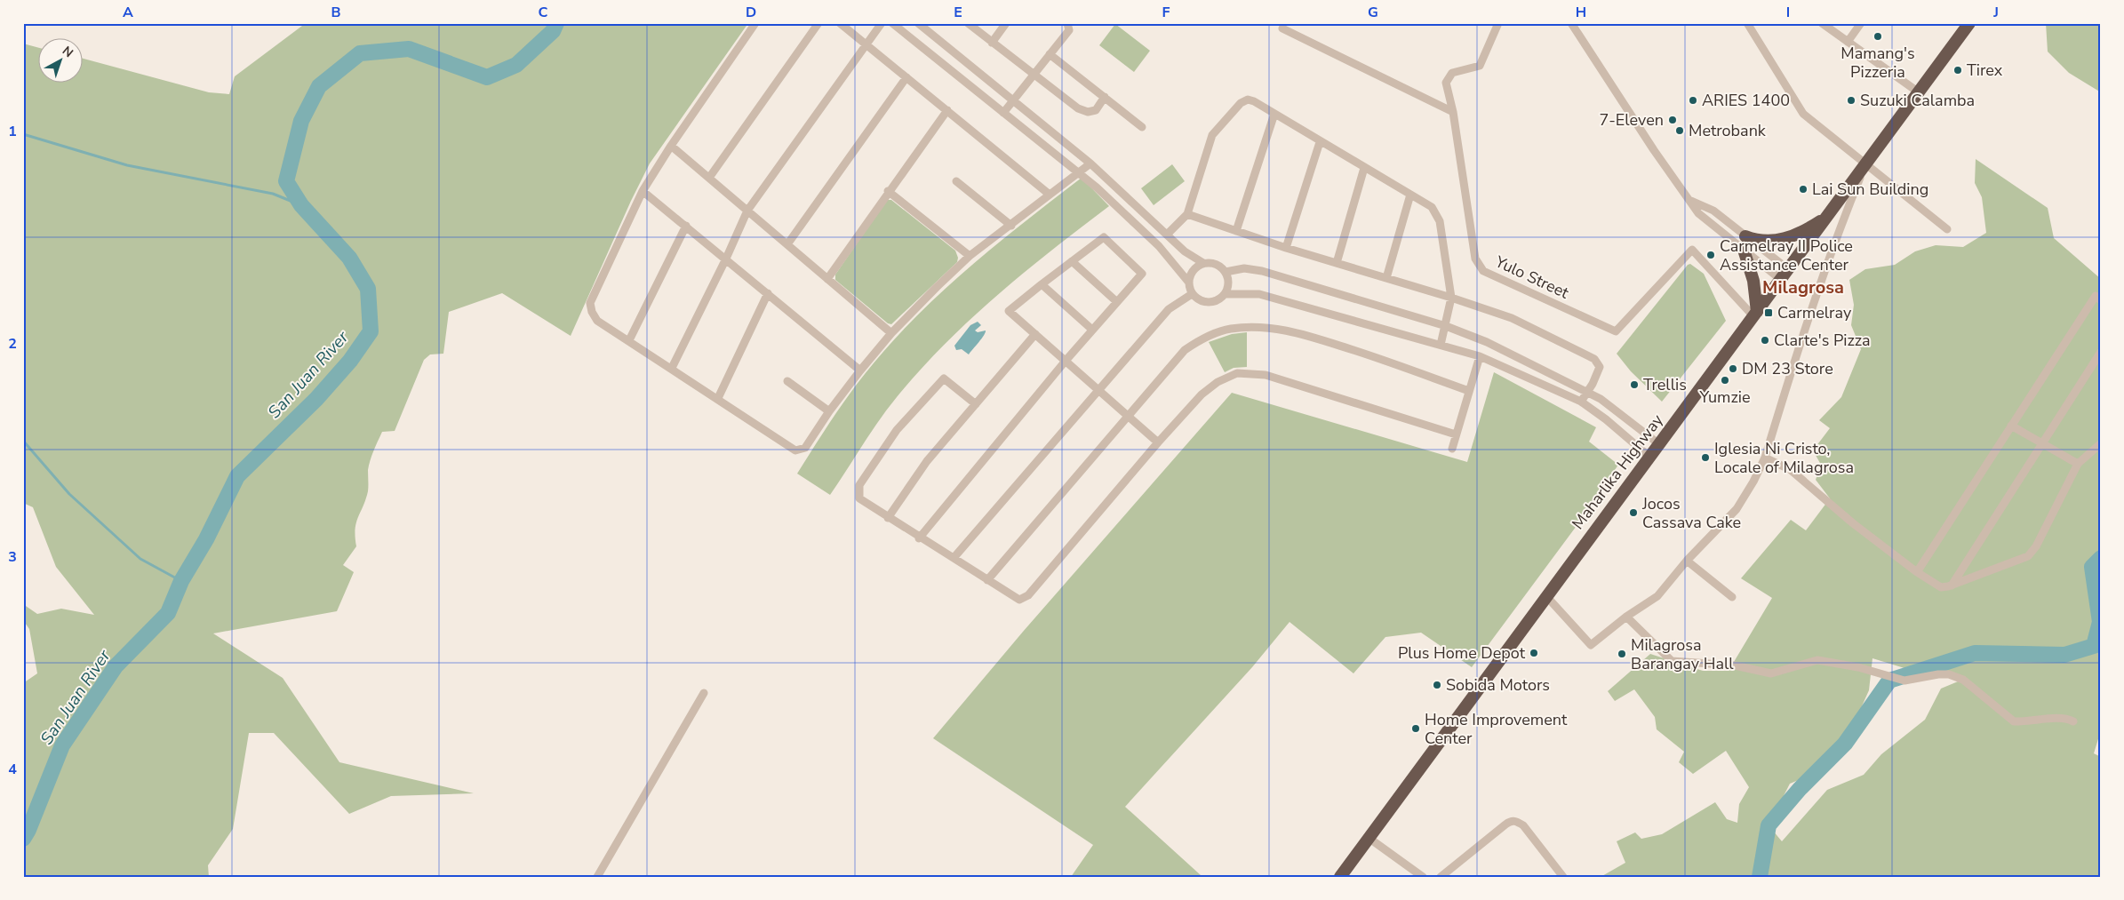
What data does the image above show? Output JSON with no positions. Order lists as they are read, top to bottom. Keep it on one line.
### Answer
{"streets":{"highway":["Maharlika Highway"],"street":["Yulo Street"]},"crossings":[["Yulo Street","Maharlika Highway"]],"districts":["Milagrosa"],"water":["San Juan River"],"places":{"other":["Mamang's Pizzeria","Tirex","ARIES 1400","Suzuki Calamba","7-Eleven","Metrobank","Lai Sun Building","Carmelray II Police Assistance Center","Clarte's Pizza","DM 23 Store","Yumzie","Trellis","Iglesia Ni Cristo, Locale of Milagrosa","Jocos Cassava Cake","Plus Home Depot","Milagrosa Barangay Hall","Sobida Motors","Home Improvement Center"],"transit":["Carmelray"]},"north":"top right","grid":{"columns":["A","B","C","D","E","F","G","H","I","J"],"rows":["1","2","3","4"]}}
